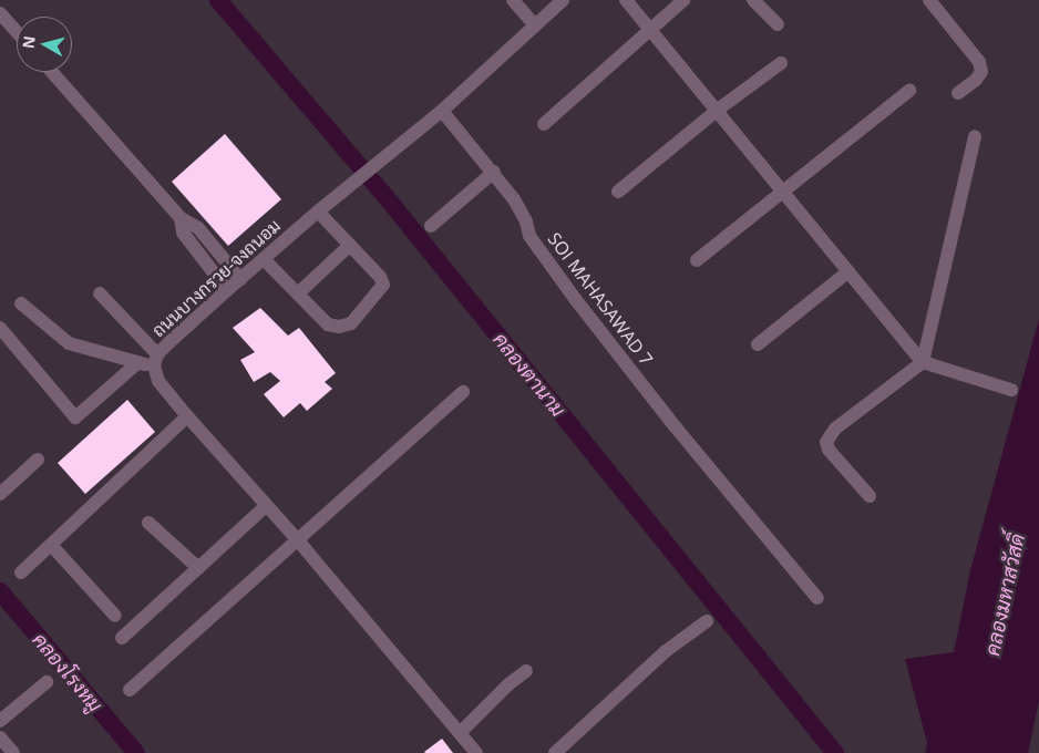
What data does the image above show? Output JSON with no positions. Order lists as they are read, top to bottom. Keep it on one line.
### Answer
{"streets":{"street":["ถนนบางกรวย-จงถนอม","SOI MAHASAWAD 7"]},"crossings":[["ถนนบางกรวย-จงถนอม","SOI MAHASAWAD 7"]],"water":["คลองตานาม","คลองมหาสวัสดิ์","คลองโรงหมู"],"north":"left"}
